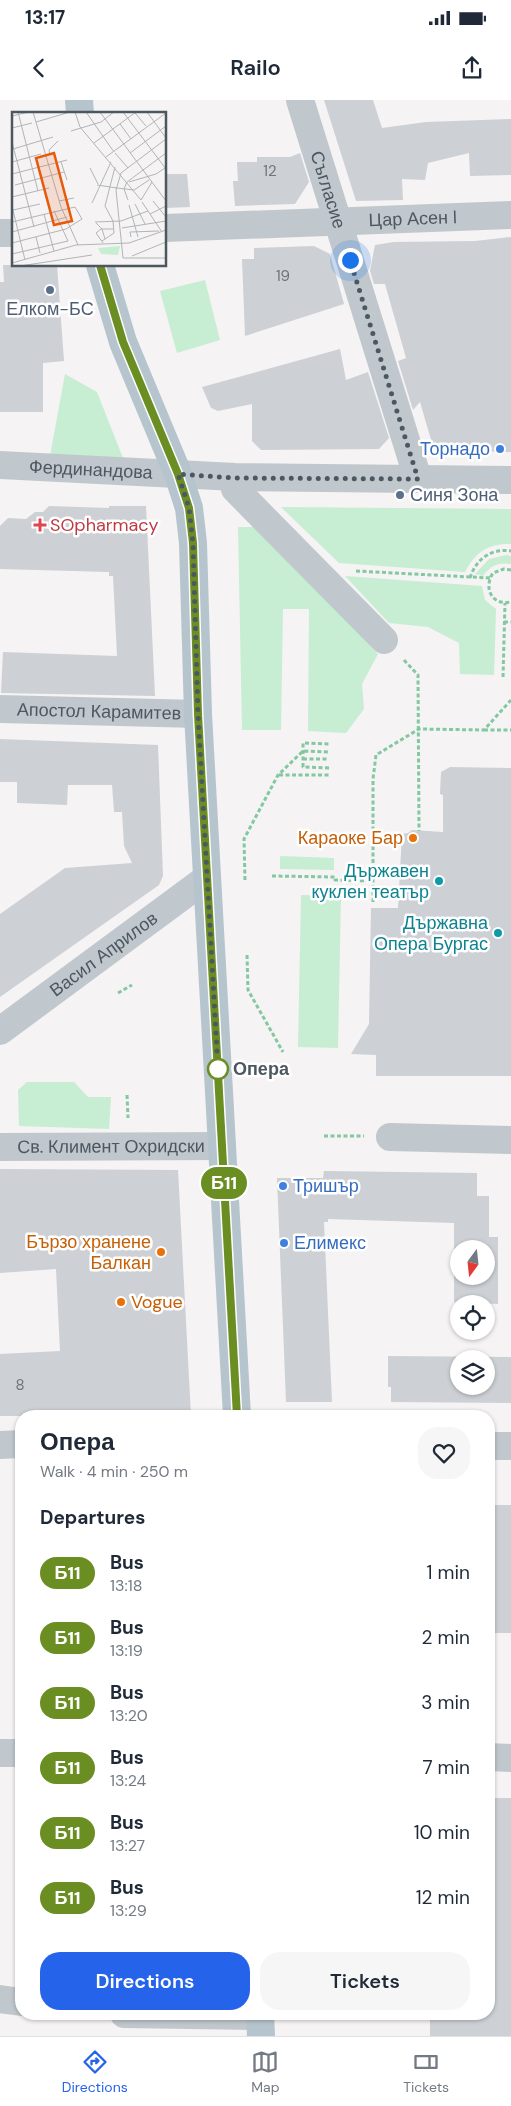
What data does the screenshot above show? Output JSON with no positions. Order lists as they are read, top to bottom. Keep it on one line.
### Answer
{"streets":{"street":["Съгласие","Цар Асен I","Фердинандова","Апостол Карамитев","Васил Априлов","Св. Климент Охридски"]},"crossings":[["Съгласие","Цар Асен I"],["Съгласие","Фердинандова"]],"places":{"other":["Елком-БС","Торнадо","Синя Зона","Караоке Бар","Държавен куклен театър","Държавна Опера Бургас","Опера","Тришър","Елимекс","Бързо хранене Балкан","Vogue"],"health":["SOpharmacy"]},"lines":["bus line Б11"],"house_numbers":["12","19","8"],"north":"bottom","page":{"status":"13:17","header":"Railo","on_map":"Б11","heading":[["Опера","Walk · 4 min · 250 m"],"Departures"],"list":[{"mark":"Б11","name":"Bus","note":"13:18","value":"1 min"},{"mark":"Б11","name":"Bus","note":"13:19","value":"2 min"},{"mark":"Б11","name":"Bus","note":"13:20","value":"3 min"},{"mark":"Б11","name":"Bus","note":"13:24","value":"7 min"},{"mark":"Б11","name":"Bus","note":"13:27","value":"10 min"},{"mark":"Б11","name":"Bus","note":"13:29","value":"12 min"}],"buttons":["Directions","Tickets"],"tabs":["Directions","Map","Tickets"]}}
